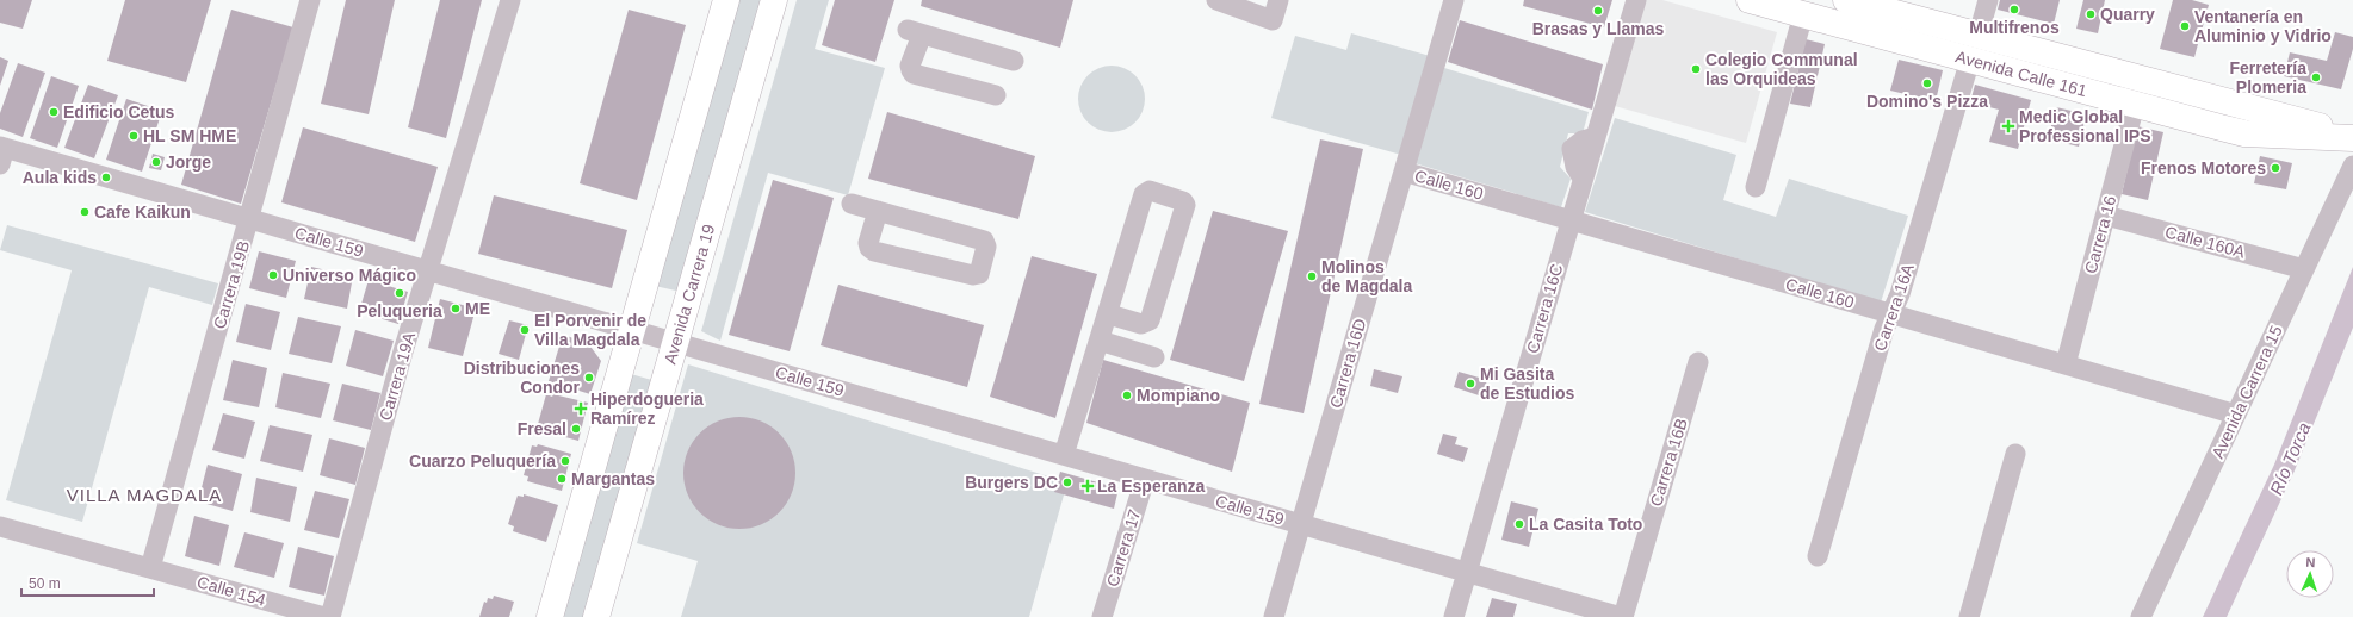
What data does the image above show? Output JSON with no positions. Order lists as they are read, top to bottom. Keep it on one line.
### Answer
{"streets":{"main road":["Avenida Calle 161","Avenida Carrera 19"],"street":["Calle 160","Carrera 16","Calle 159","Calle 160A","Carrera 19B","Carrera 16A","Carrera 16C","Carrera 16D","Carrera 19A","Avenida Carrera 15","Carrera 16B","Carrera 17","Calle 154"]},"crossings":[["Avenida Calle 161","Carrera 16"],["Avenida Calle 161","Carrera 16A"],["Calle 160","Carrera 16"],["Calle 160","Carrera 16A"],["Calle 160","Carrera 16C"],["Calle 160","Carrera 16D"],["Calle 160","Avenida Carrera 15"],["Carrera 16","Calle 160A"],["Calle 159","Carrera 19B"],["Calle 159","Avenida Carrera 19"],["Calle 159","Carrera 16C"],["Calle 159","Carrera 16D"],["Calle 159","Carrera 19A"],["Calle 159","Carrera 16B"],["Calle 159","Carrera 17"],["Calle 160A","Avenida Carrera 15"],["Carrera 19B","Calle 154"]],"districts":["VILLA MAGDALA"],"water":["Río Torca"],"places":{"other":["Multifrenos","Brasas y Llamas","Quarry","Ventanería en Aluminio y Vidrio","Colegio Communal las Orquideas","Ferretería Plomeria","Domino's Pizza","Edificio Cetus","HL SM HME","Jorge","Frenos Motores","Aula kids","Cafe Kaikun","Universo Mágico","Molinos de Magdala","Peluqueria","ME","El Porvenir de Villa Magdala","Distribuciones Condor","Mi Gasita de Estudios","Mompiano","Fresal","Cuarzo Peluquería","Margantas","Burgers DC","La Casita Toto"],"health":["Medic Global Professional IPS","Hiperdogueria Ramírez","La Esperanza"]},"scale_bar":"50 m","north":"top"}
